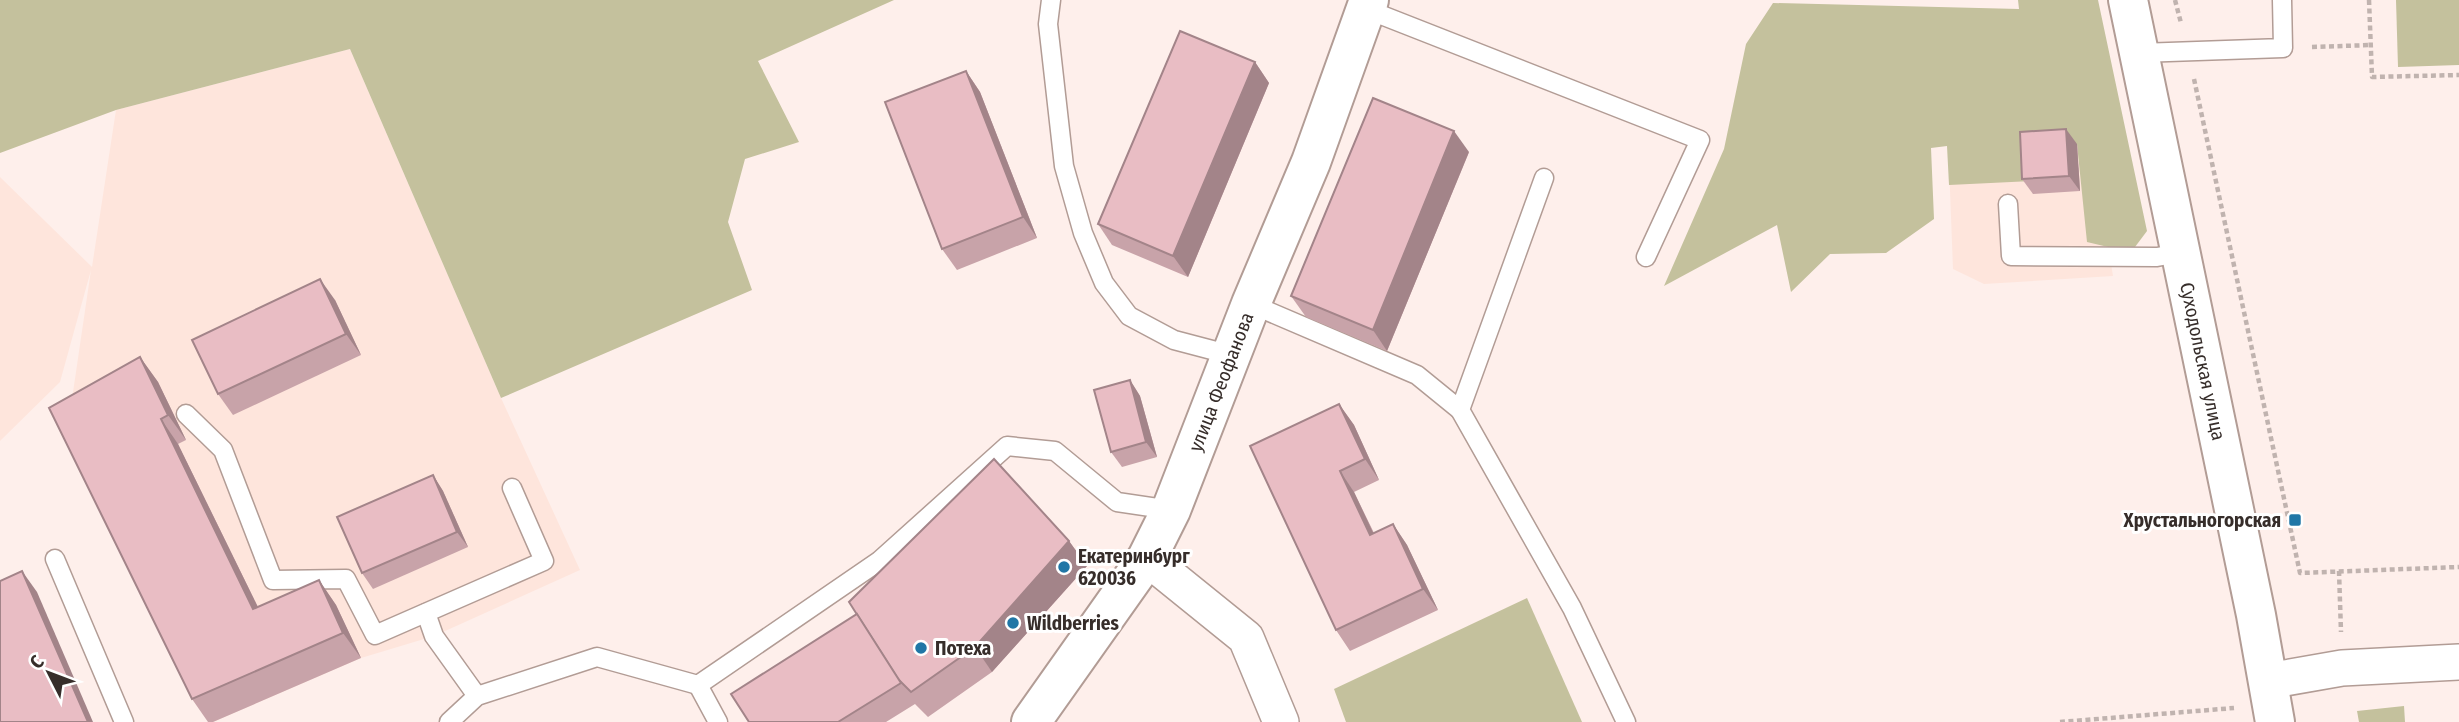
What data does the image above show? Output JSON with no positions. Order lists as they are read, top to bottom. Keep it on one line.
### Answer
{"streets":{"street":["Суходольская улица","улица Феофанова"]},"places":{"transit":["Хрустальногорская"],"other":["Екатеринбург 620036","Wildberries","Потеха"]},"north":"top left"}
